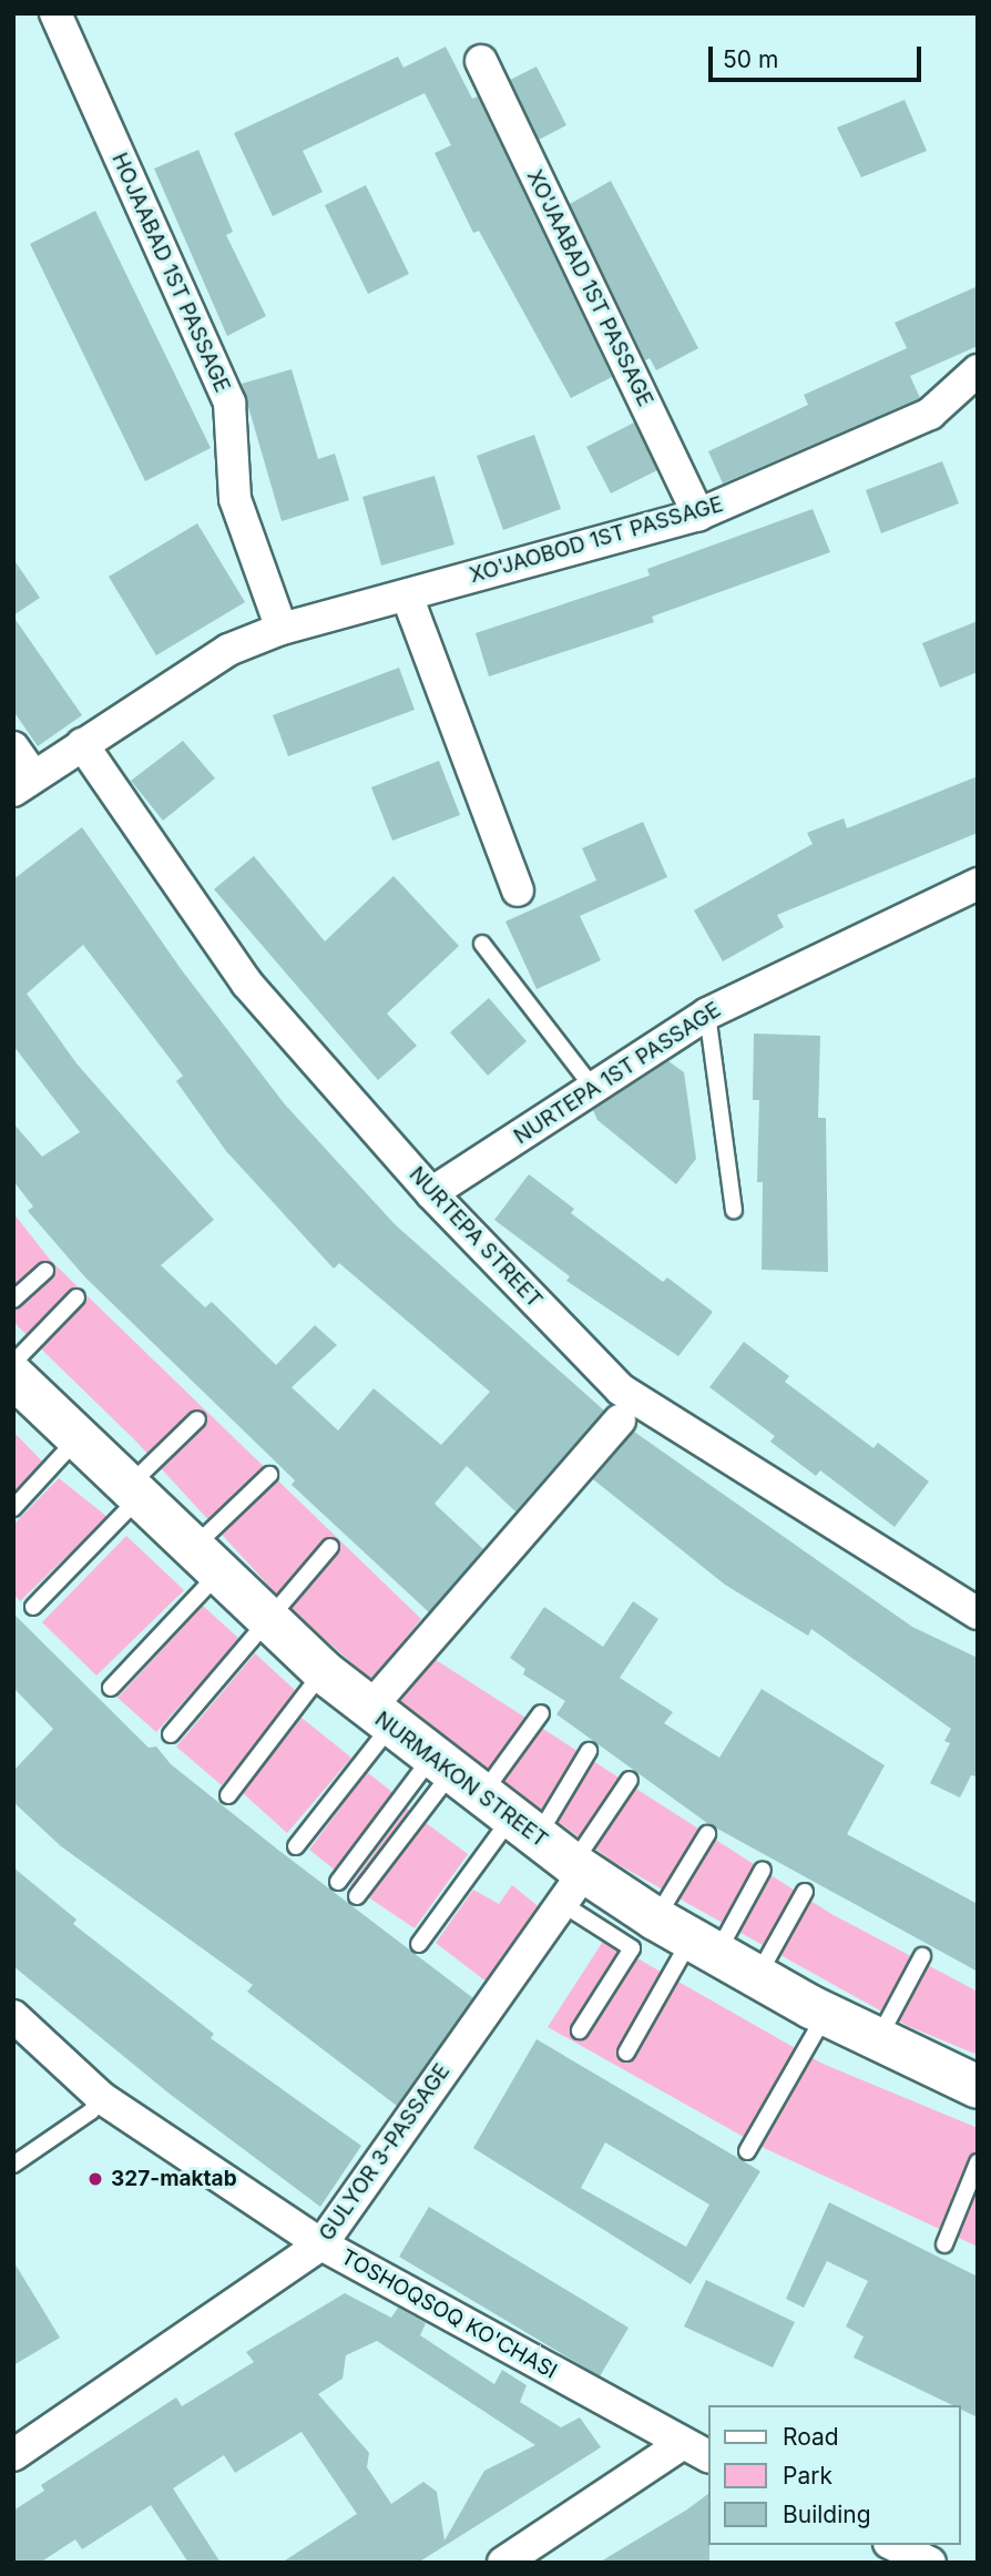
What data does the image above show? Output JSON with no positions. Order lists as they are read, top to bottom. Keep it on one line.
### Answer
{"streets":{"street":["HOJAABAD 1ST PASSAGE","XO'JAАBАD 1ST PASSAGE","XO'JAOBOD 1ST PASSAGE","NURTEPA 1ST PASSAGE","NURTEPA STREET","NURMAKON STREET","GULYOR 3-PASSAGE","TOSHOQSOQ KO'CHASI"]},"crossings":[["HOJAABAD 1ST PASSAGE","XO'JAOBOD 1ST PASSAGE"],["XO'JAАBАD 1ST PASSAGE","XO'JAOBOD 1ST PASSAGE"],["NURTEPA 1ST PASSAGE","NURTEPA STREET"],["NURMAKON STREET","GULYOR 3-PASSAGE"],["GULYOR 3-PASSAGE","TOSHOQSOQ KO'CHASI"]],"places":["327-maktab"],"legend":["Road","Park","Building"],"scale_bar":"50 m"}
